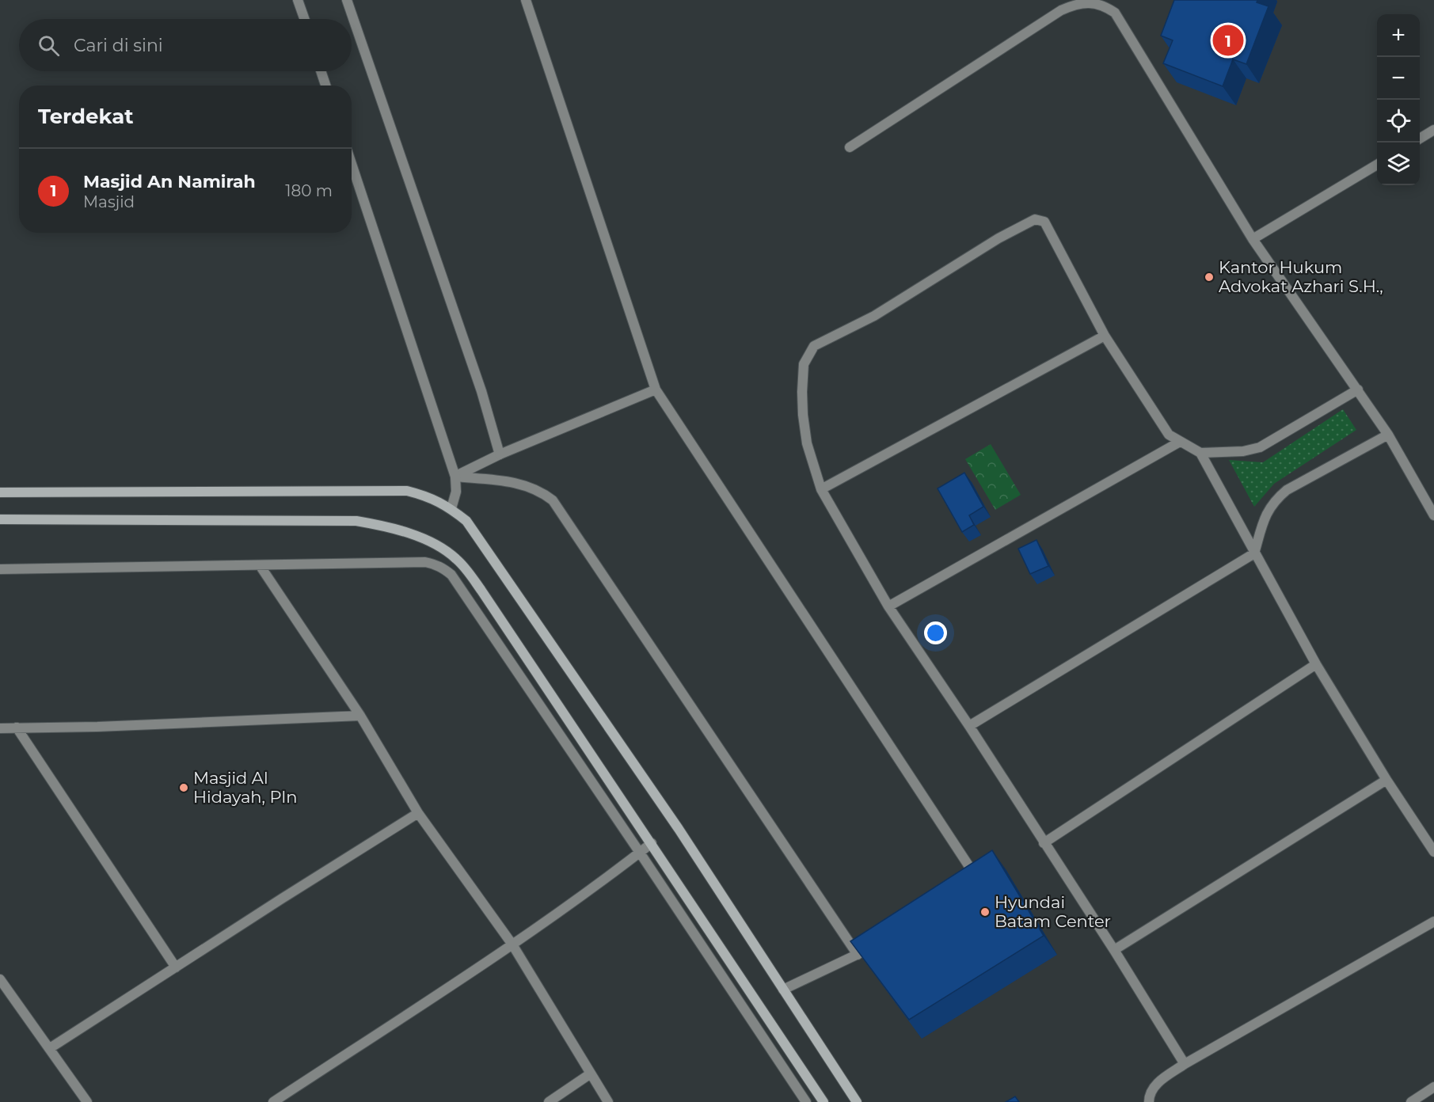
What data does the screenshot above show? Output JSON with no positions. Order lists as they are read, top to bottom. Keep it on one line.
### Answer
{"places":["Kantor Hukum Advokat Azhari S.H.,","Masjid Al Hidayah, Pln","Hyundai Batam Center"],"page":{"map_buttons":["+","−"],"search":"Cari di sini","pins":"1","heading":"Terdekat","list":[{"mark":"1","name":"Masjid An Namirah","note":"Masjid","value":"180 m"}]}}
